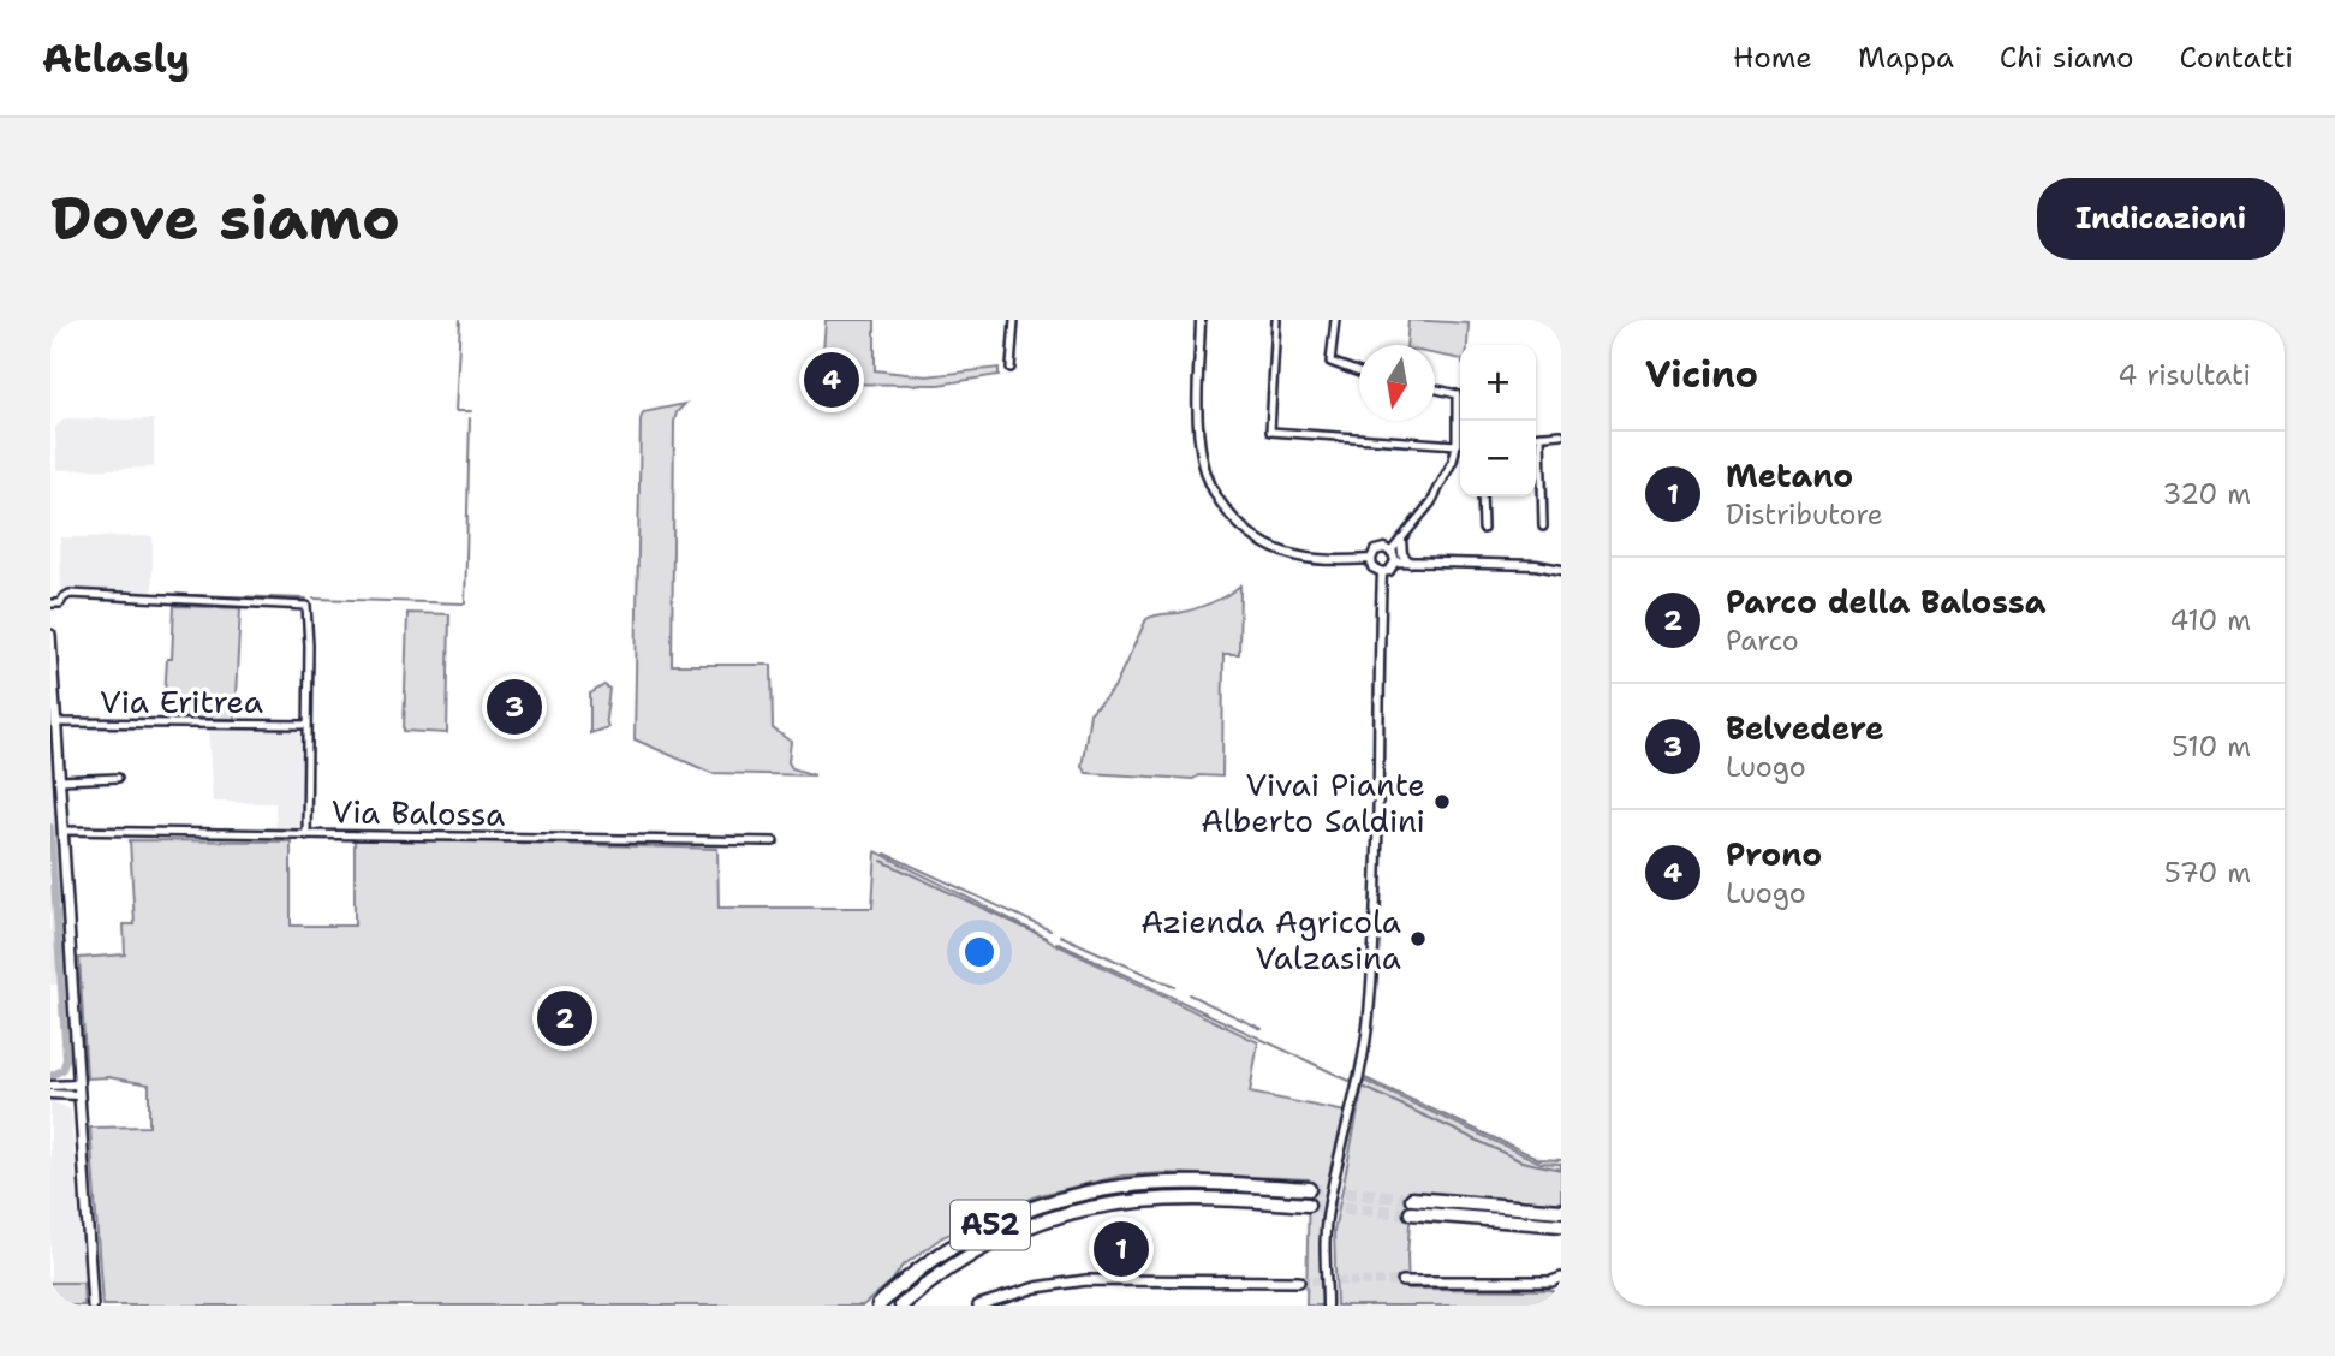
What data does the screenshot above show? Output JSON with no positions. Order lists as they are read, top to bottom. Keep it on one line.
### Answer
{"streets":{"highway":["A52"],"street":["Via Eritrea","Via Balossa"]},"places":["Vivai Piante Alberto Saldini","Azienda Agricola Valzasina"],"north":"bottom","page":{"header":"Atlasly","nav":["Home","Mappa","Chi siamo","Contatti"],"buttons":"Indicazioni","title":"Dove siamo","heading":["Vicino","4 risultati"],"map_buttons":["+","−"],"pins":["4","3","2","1"],"list":[{"mark":"1","name":"Metano","note":"Distributore","value":"320 m"},{"mark":"2","name":"Parco della Balossa","note":"Parco","value":"410 m"},{"mark":"3","name":"Belvedere","note":"Luogo","value":"510 m"},{"mark":"4","name":"Prono","note":"Luogo","value":"570 m"}]}}
